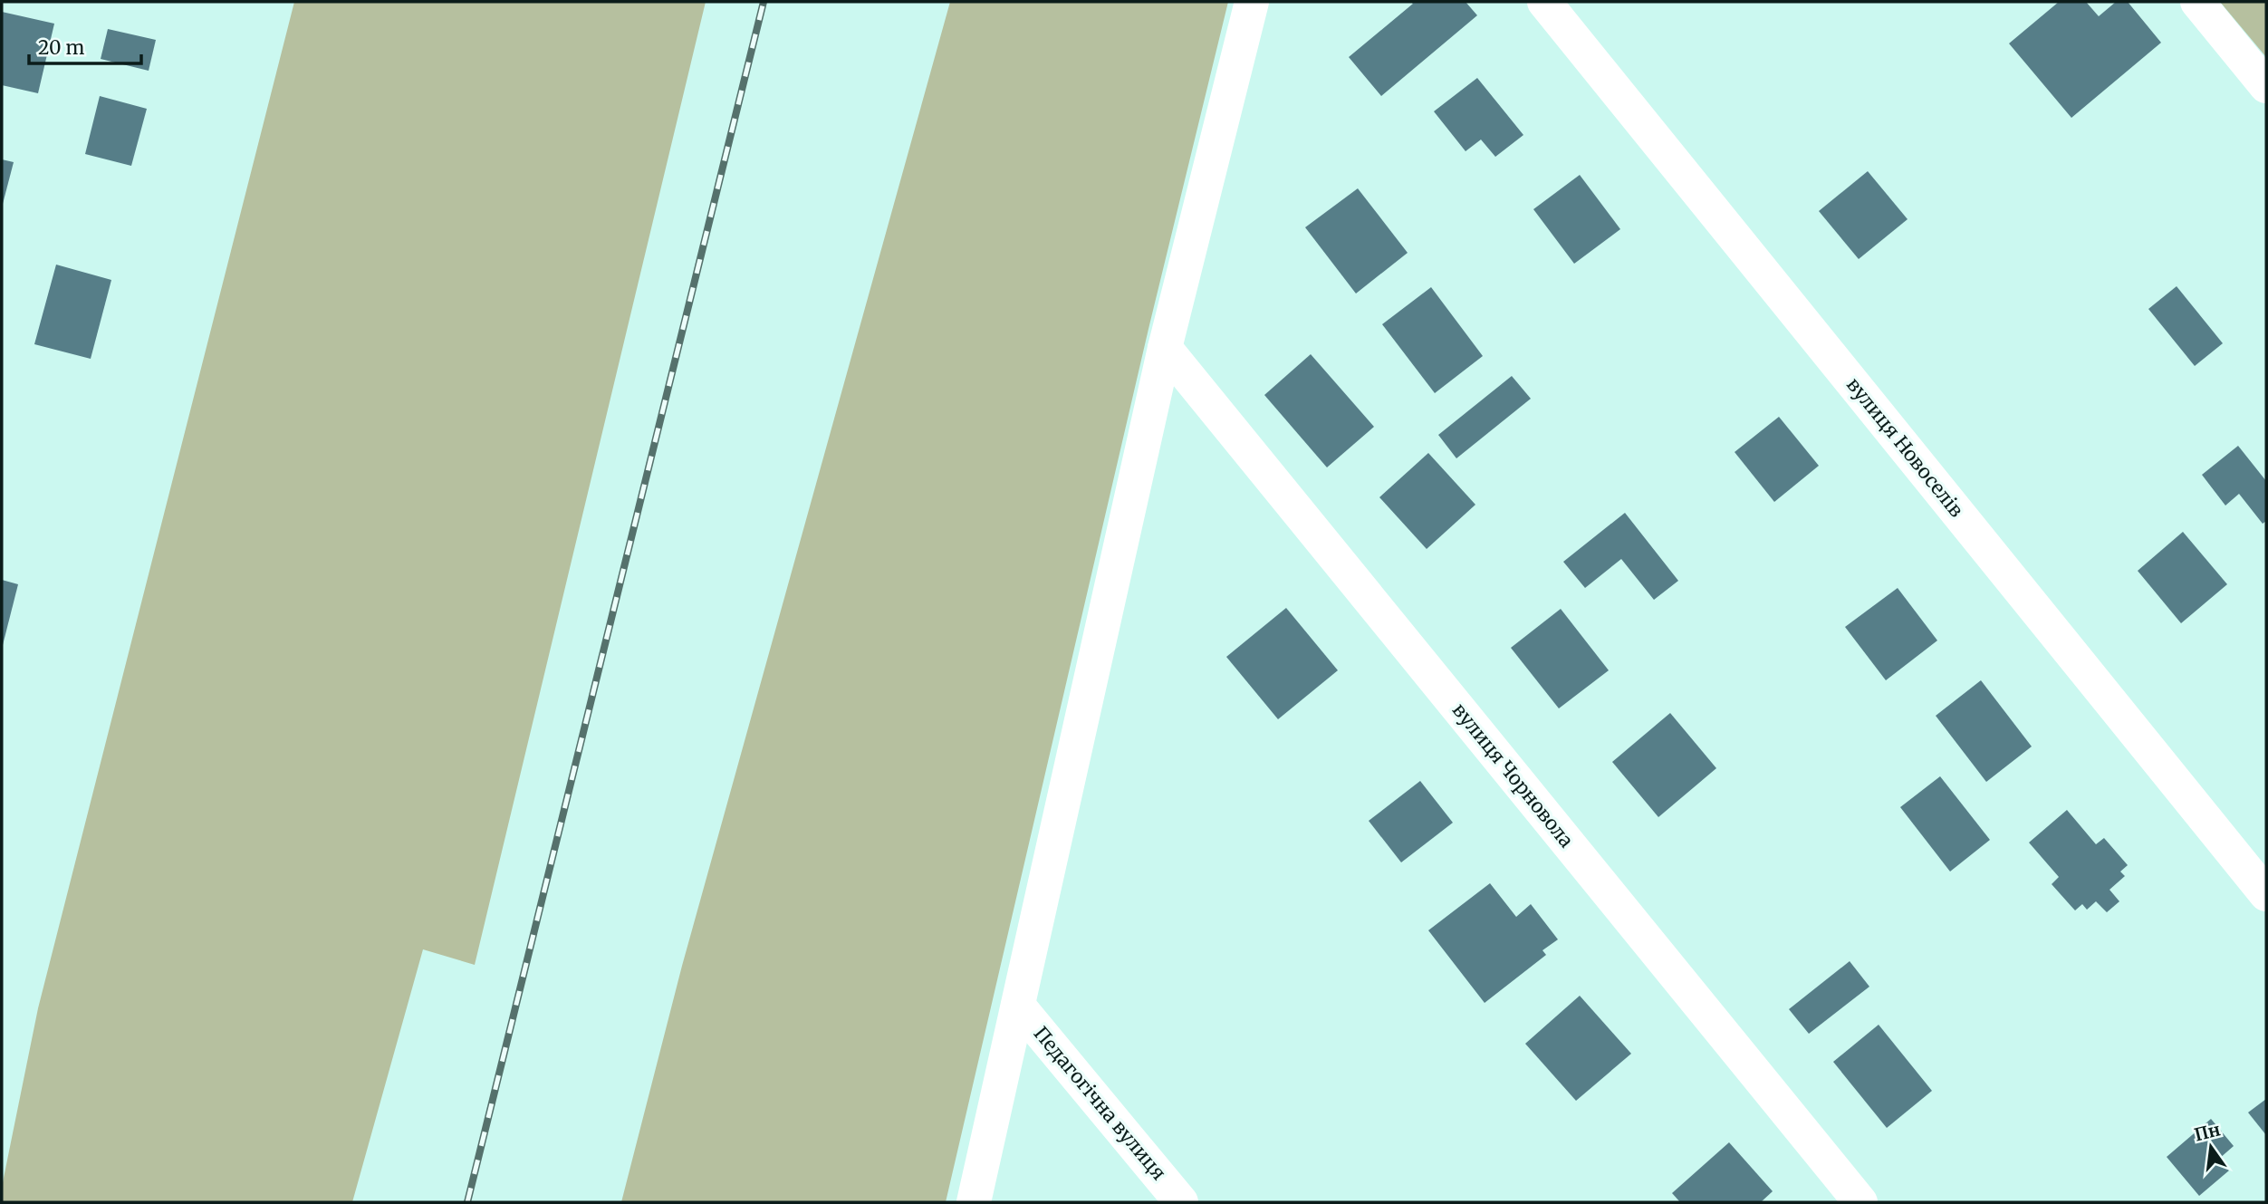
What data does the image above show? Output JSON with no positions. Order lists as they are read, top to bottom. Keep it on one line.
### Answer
{"streets":{"street":["вулиця Новоселів","вулиця Чорновола","Педагогічна вулиця"]},"scale_bar":"20 m","north":"top"}
